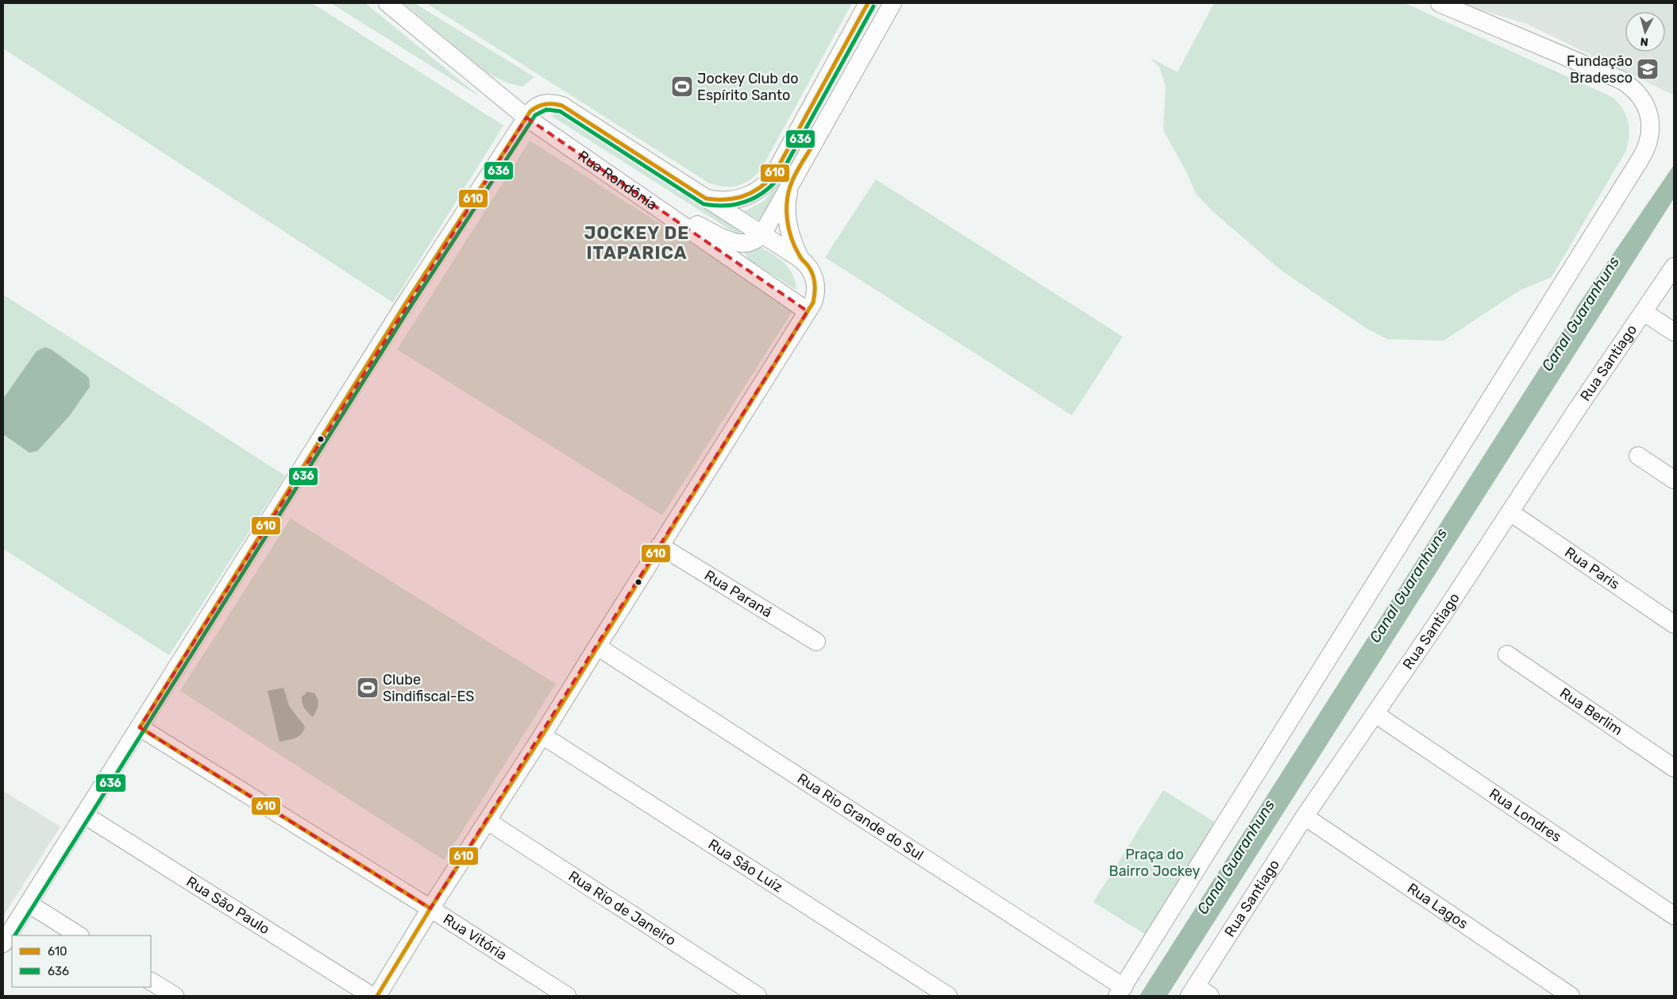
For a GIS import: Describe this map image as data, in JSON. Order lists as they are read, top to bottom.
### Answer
{
  "streets": {
    "street": [
      "Rua Rondônia",
      "Rua Santiago",
      "Rua Paris",
      "Rua Paraná",
      "Rua Berlim",
      "Rua Londres",
      "Rua Rio Grande do Sul",
      "Rua São Luiz",
      "Rua São Paulo",
      "Rua Lagos",
      "Rua Rio de Janeiro",
      "Rua Vitória"
    ]
  },
  "crossings": [
    ["Rua Santiago", "Rua Paris"],
    ["Rua Santiago", "Rua Londres"],
    ["Rua Santiago", "Rua Lagos"]
  ],
  "districts": ["JOCKEY DE ITAPARICA"],
  "water": ["Canal Guaranhuns"],
  "parks": ["Praça do Bairro Jockey"],
  "places": {
    "school or university": ["Fundação Bradesco"],
    "sports": ["Jockey Club do Espírito Santo", "Clube Sindifiscal-ES"]
  },
  "lines": ["transit line 610", "transit line 636"],
  "legend": ["610", "636"],
  "north": "bottom"
}
